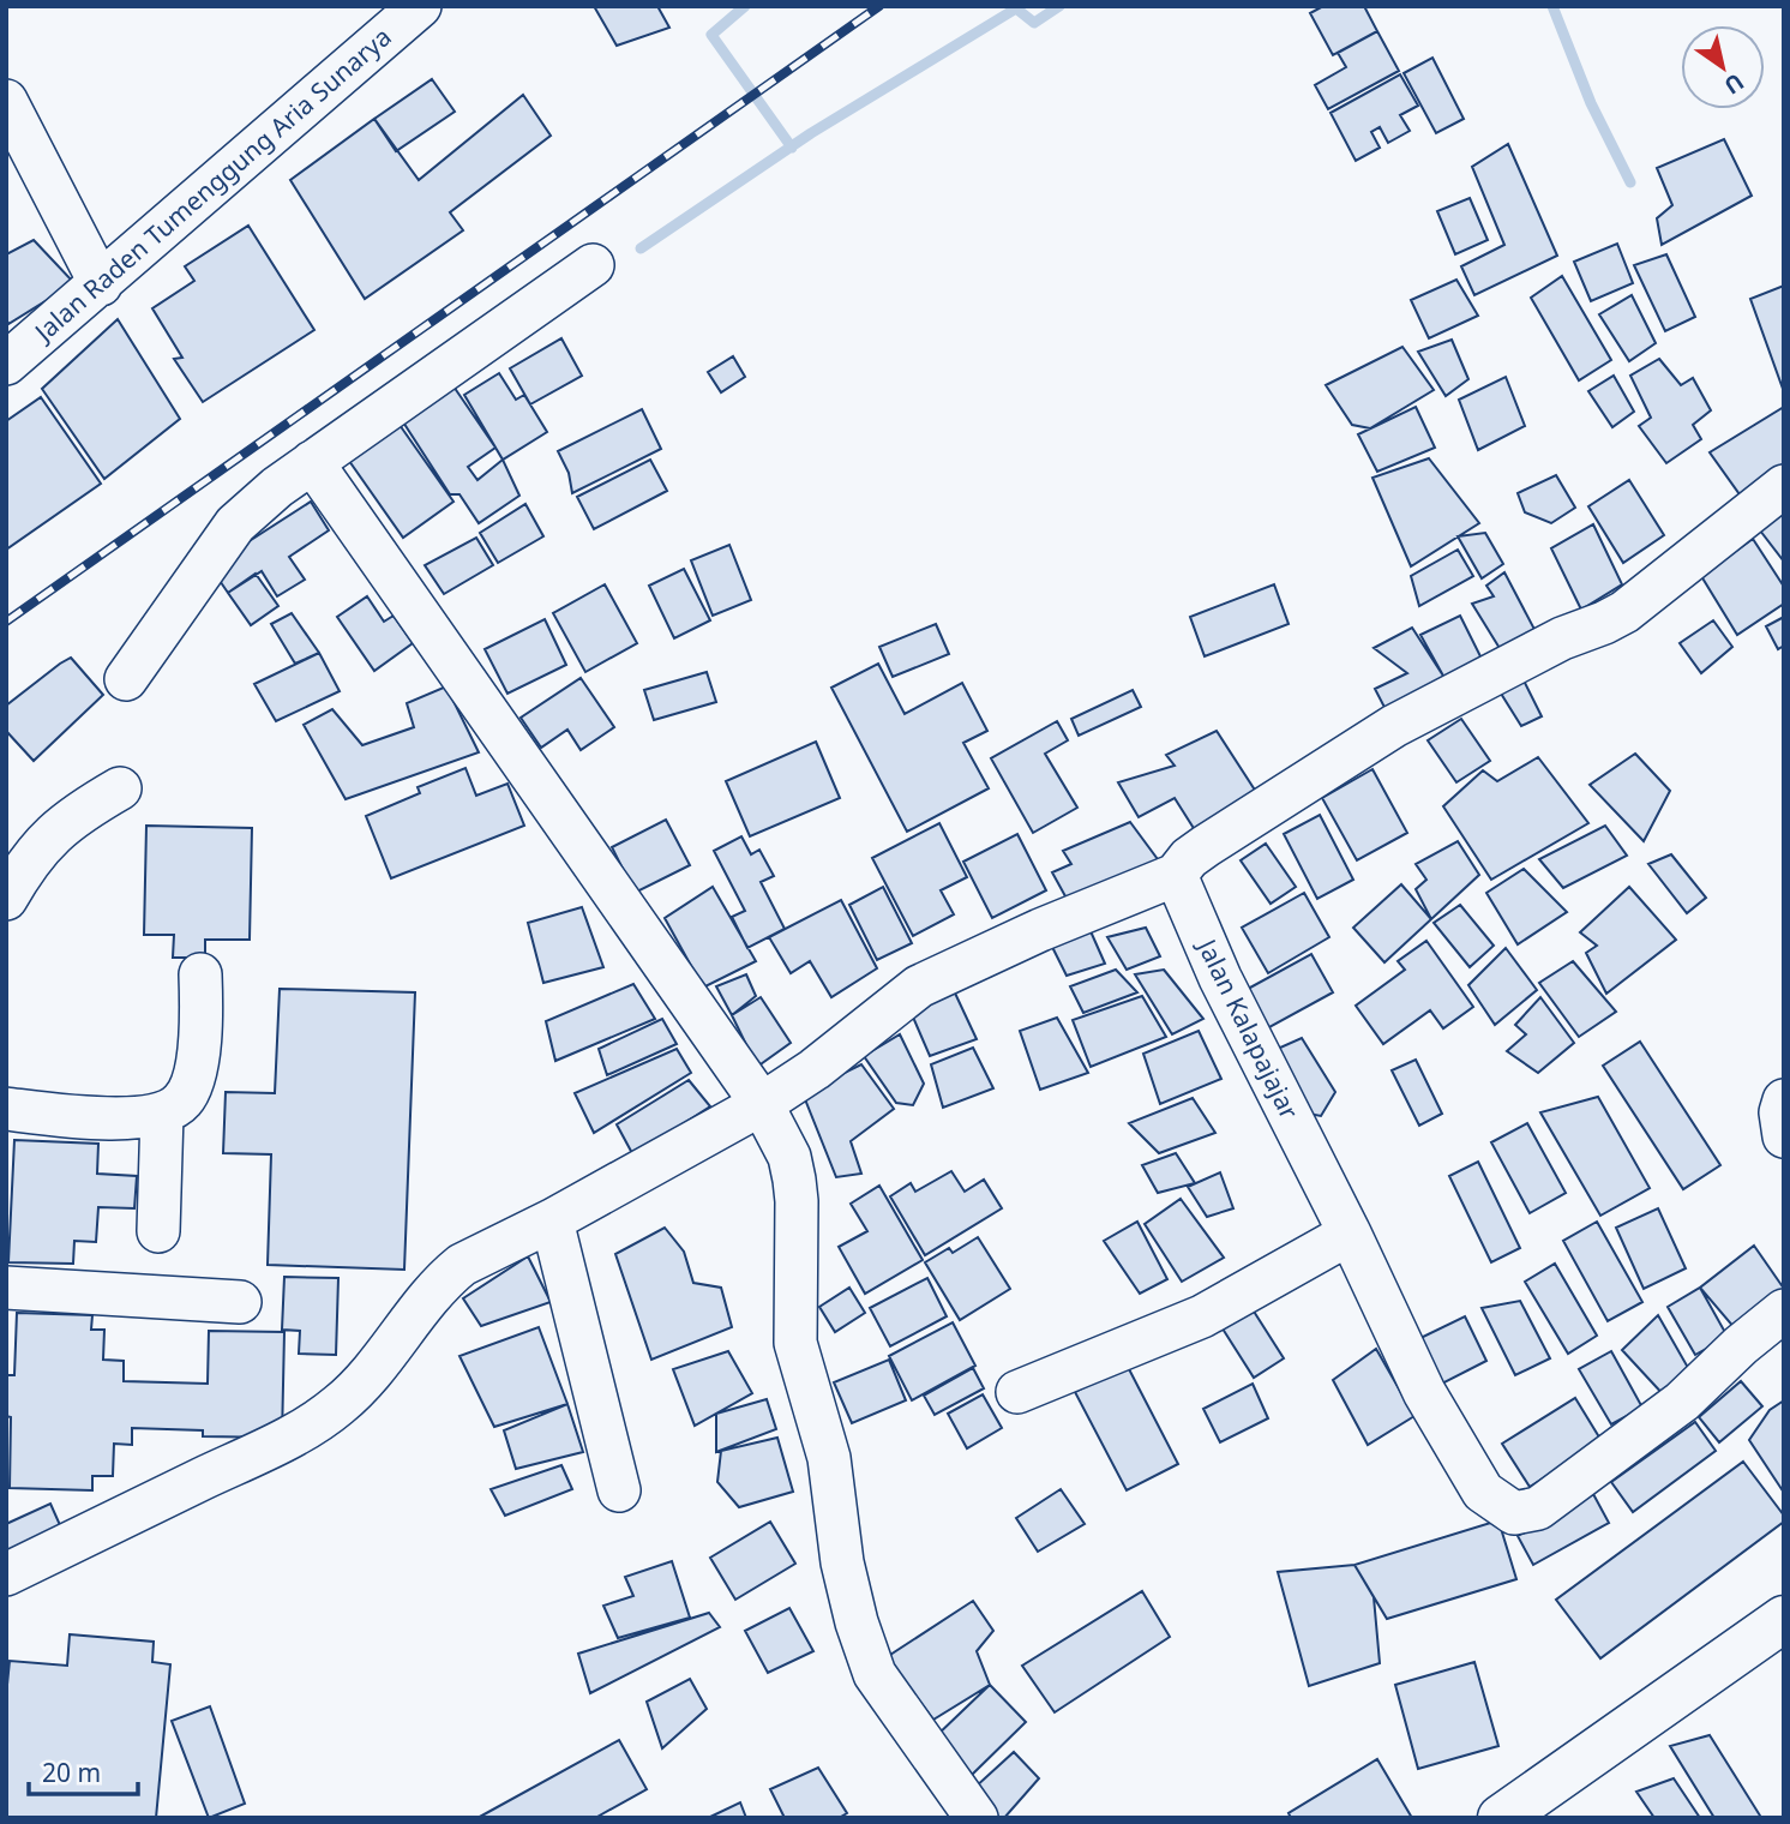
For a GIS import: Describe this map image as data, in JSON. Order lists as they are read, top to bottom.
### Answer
{
  "streets": {
    "street": ["Jalan Raden Tumenggung Aria Sunarya", "Jalan Kalapajajar"]
  },
  "scale_bar": "20 m",
  "north": "bottom right"
}
